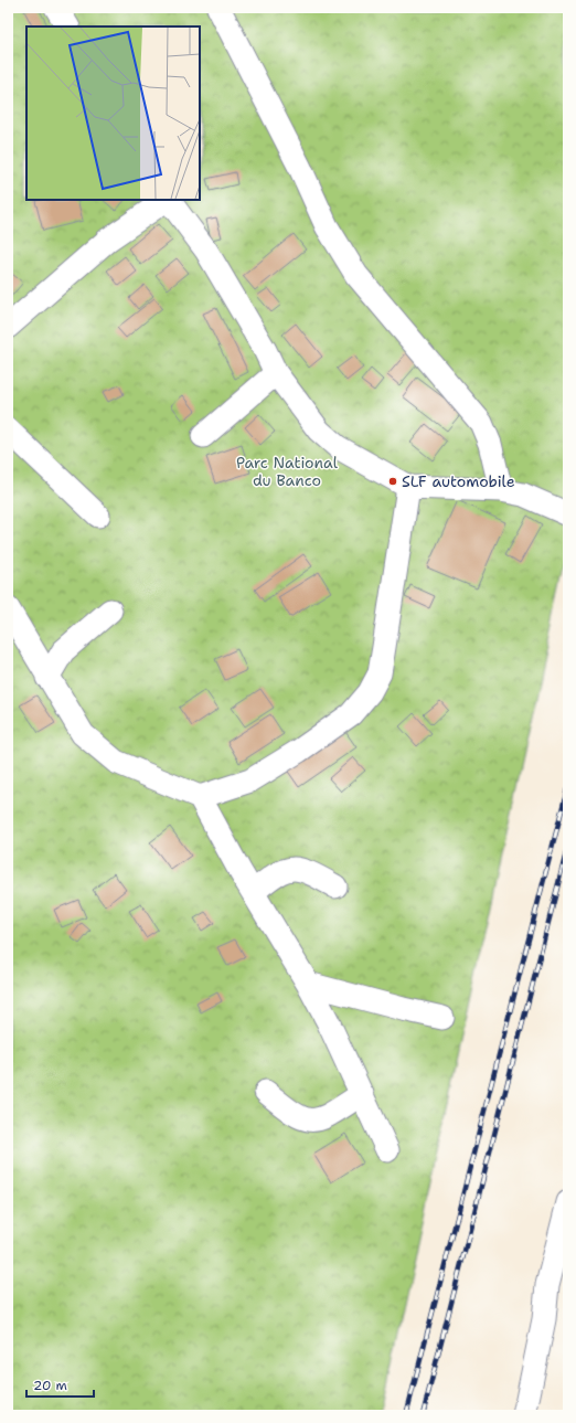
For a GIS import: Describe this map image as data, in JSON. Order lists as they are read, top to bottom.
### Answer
{
  "parks": ["Parc National du Banco"],
  "places": ["SLF automobile"],
  "scale_bar": "20 m"
}
